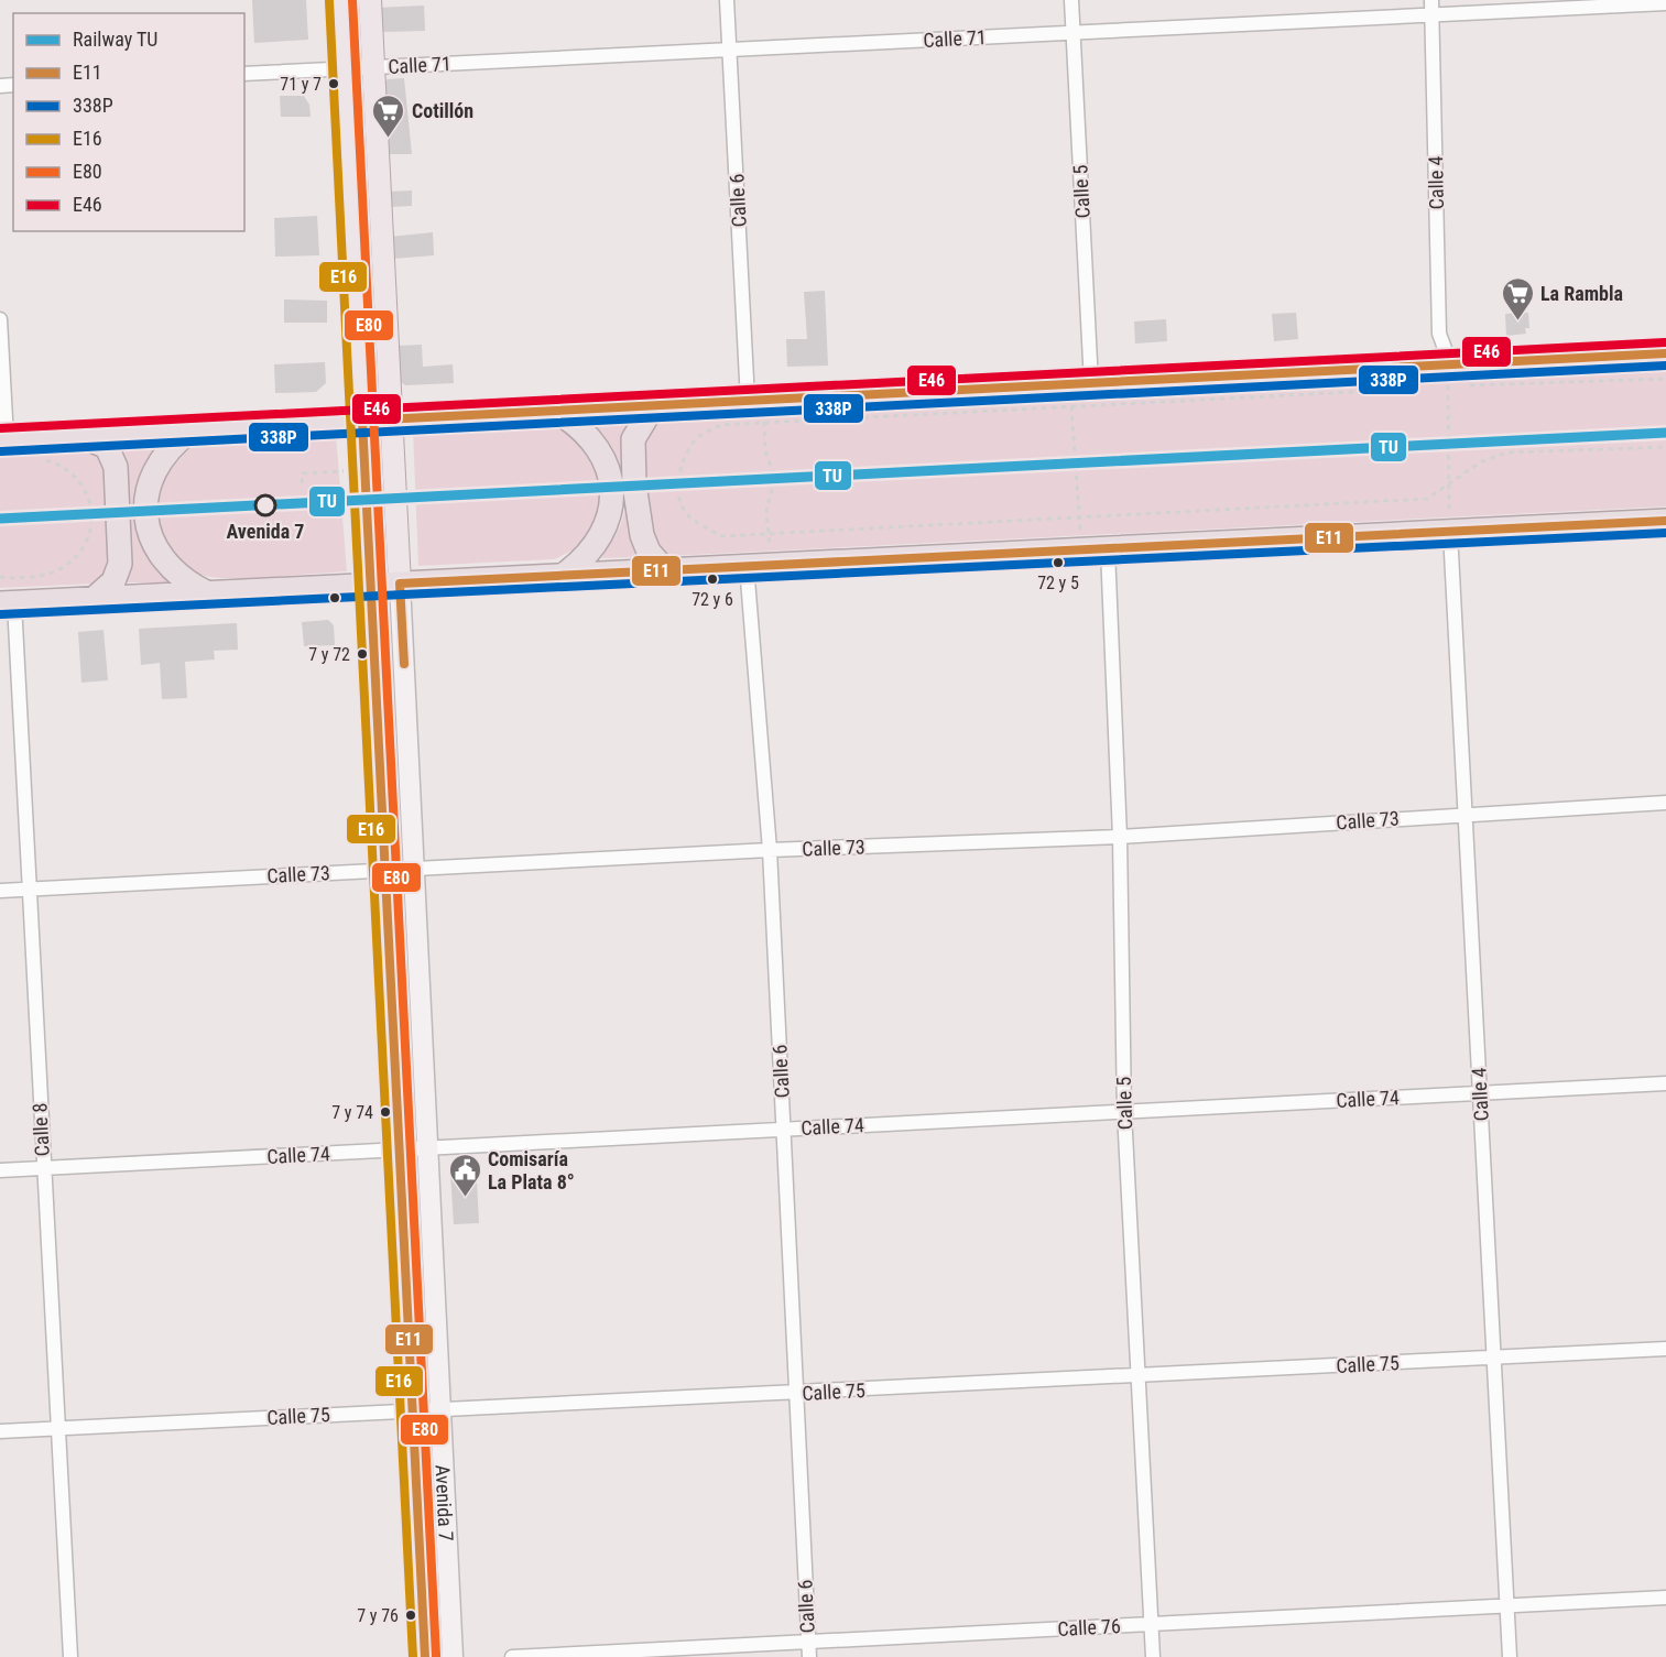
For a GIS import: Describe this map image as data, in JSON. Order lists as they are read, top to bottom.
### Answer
{
  "streets": {
    "main road": ["Avenida 7"],
    "street": [
      "Calle 71",
      "Calle 4",
      "Calle 5",
      "Calle 6",
      "Calle 73",
      "Calle 74",
      "Calle 8",
      "Calle 75",
      "Calle 76"
    ]
  },
  "crossings": [
    ["Calle 71", "Calle 4"],
    ["Calle 71", "Calle 5"],
    ["Calle 71", "Calle 6"],
    ["Calle 71", "Avenida 7"],
    ["Calle 4", "Calle 73"],
    ["Calle 4", "Calle 74"],
    ["Calle 4", "Calle 75"],
    ["Calle 4", "Calle 76"],
    ["Calle 5", "Calle 73"],
    ["Calle 5", "Calle 74"],
    ["Calle 5", "Calle 75"],
    ["Calle 5", "Calle 76"],
    ["Calle 6", "Calle 73"],
    ["Calle 6", "Calle 74"],
    ["Calle 6", "Calle 75"],
    ["Calle 6", "Calle 76"],
    ["Calle 73", "Calle 8"],
    ["Calle 73", "Avenida 7"],
    ["Calle 74", "Calle 8"],
    ["Calle 74", "Avenida 7"],
    ["Calle 8", "Calle 75"],
    ["Calle 75", "Avenida 7"]
  ],
  "places": {
    "other": [
      "71 y 7",
      "Avenida 7",
      "72 y 5",
      "72 y 6",
      "7 y 72",
      "7 y 74",
      "7 y 76"
    ],
    "supermarket": ["Cotillón", "La Rambla"],
    "public building": ["Comisaría La Plata 8°"]
  },
  "lines": [
    "transit line E80",
    "transit line E16",
    "transit line E46",
    "transit line E11",
    "transit line 338P",
    "rail line TU"
  ],
  "legend": [
    "Railway TU",
    "E11",
    "338P",
    "E16",
    "E80",
    "E46"
  ]
}
